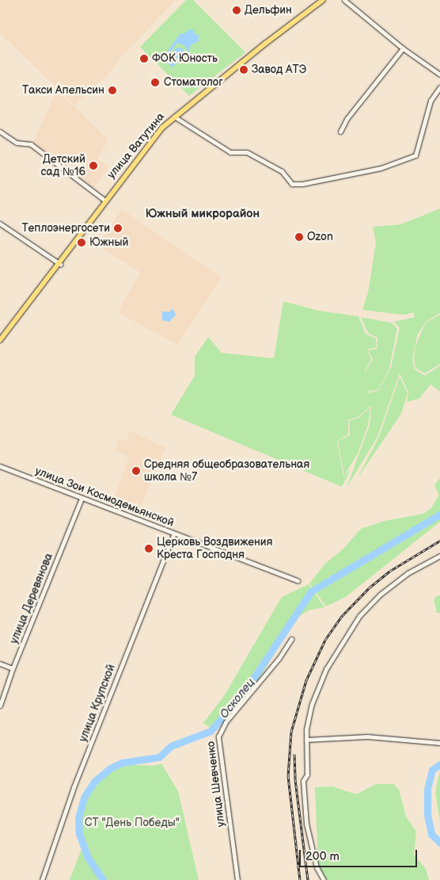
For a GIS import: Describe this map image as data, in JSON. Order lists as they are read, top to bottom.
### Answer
{
  "streets": {
    "main road": ["улица Ватутина"],
    "street": [
      "улица Зои Космодемьянской",
      "улица Деревянова",
      "улица Крупской",
      "улица Шевченко"
    ]
  },
  "crossings": [
    ["улица Зои Космодемьянской", "улица Деревянова"],
    ["улица Зои Космодемьянской", "улица Крупской"]
  ],
  "districts": ["Южный микрорайон"],
  "water": ["Осколец"],
  "parks": ["СТ \"День Победы\""],
  "places": [
    "Дельфин",
    "ФОК Юность",
    "Завод АТЭ",
    "Стоматолог",
    "Такси Апельсин",
    "Детский сад №16",
    "Теплоэнергосети",
    "Ozon",
    "Южный",
    "Средняя общеобразовательная школа №7",
    "Церковь Воздвижения Креста Господня"
  ],
  "scale_bar": "200 m"
}
